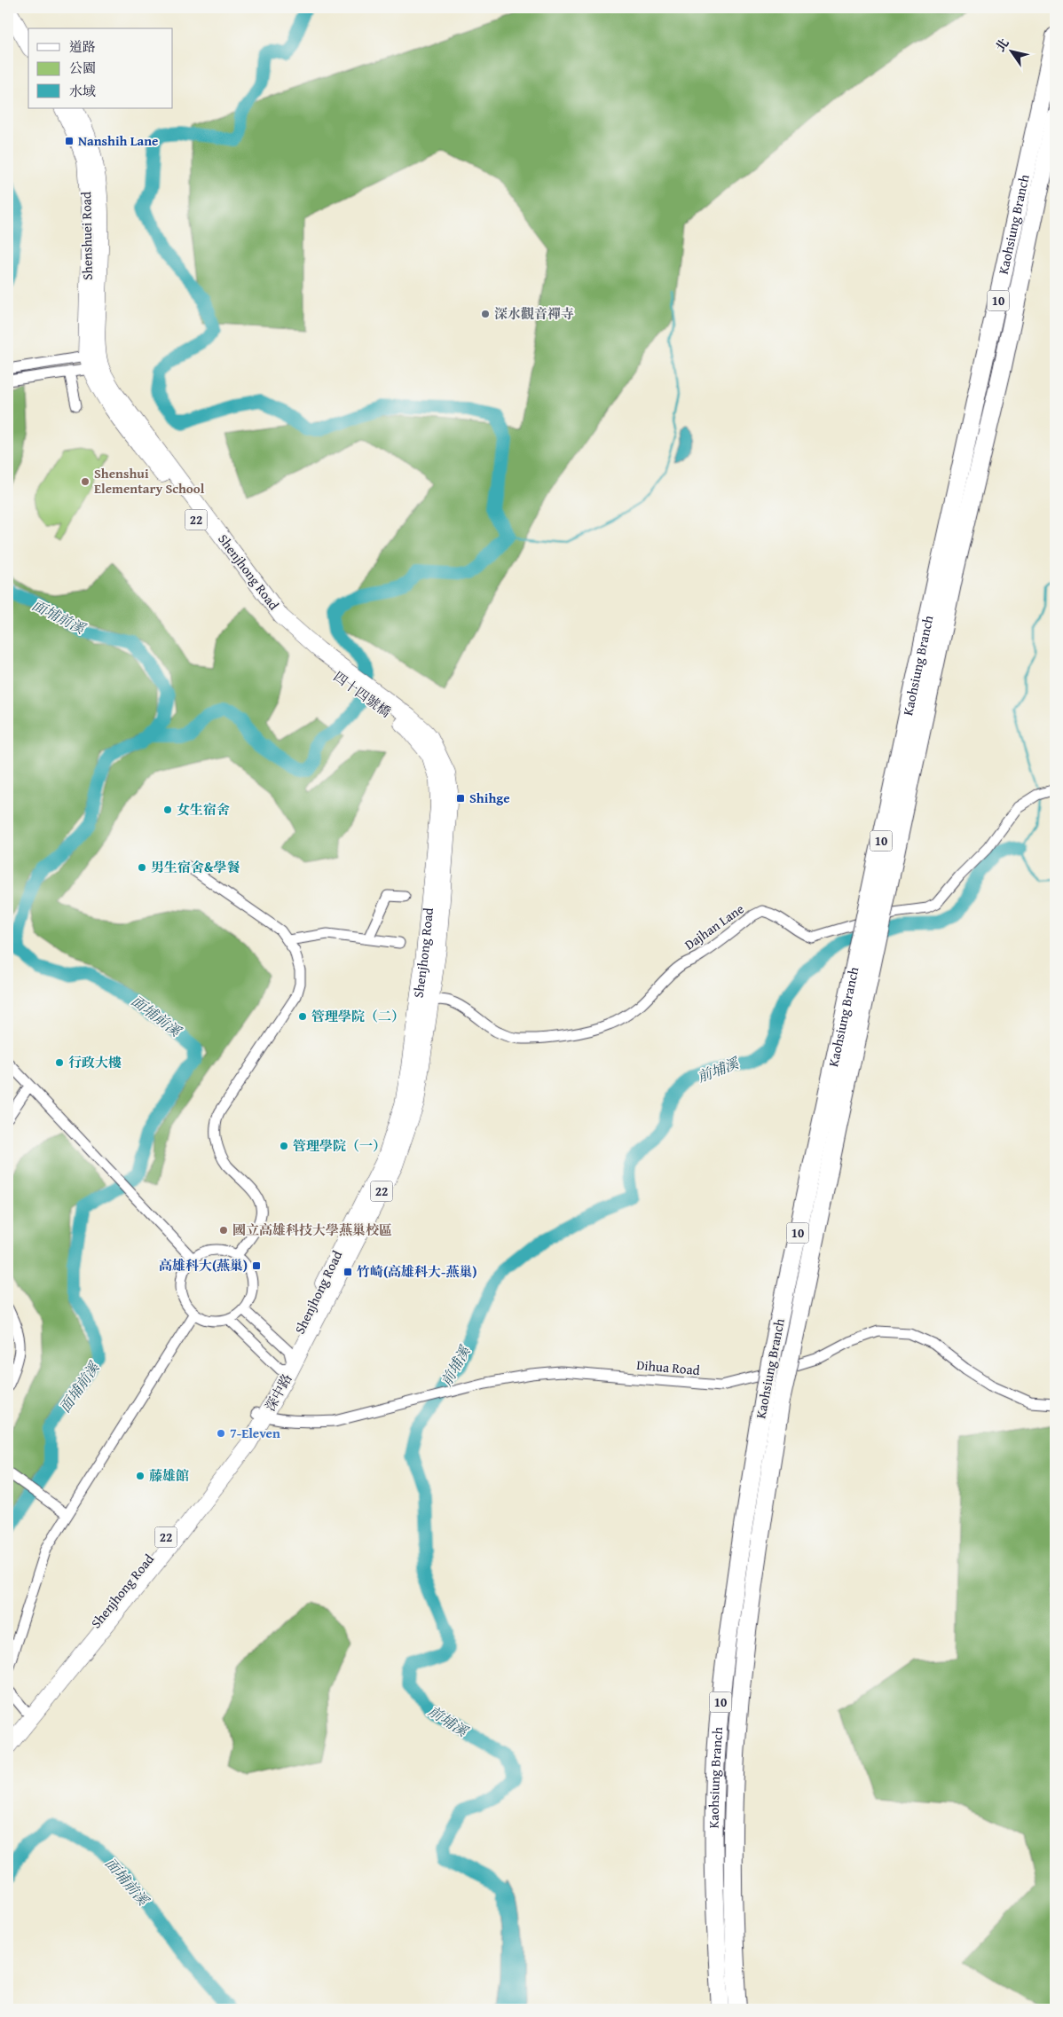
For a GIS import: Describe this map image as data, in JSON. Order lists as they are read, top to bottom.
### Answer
{
  "streets": {
    "highway": ["Kaohsiung Branch", "10"],
    "main road": [
      "Shenshuei Road",
      "22",
      "Shenjhong Road",
      "四十四號橋",
      "深中路"
    ],
    "street": ["Dajhan Lane", "Dihua Road"]
  },
  "crossings": [
    ["Shenshuei Road", "Shenjhong Road"],
    ["22", "Shenjhong Road"],
    ["Shenjhong Road", "四十四號橋"],
    ["Shenjhong Road", "Dajhan Lane"],
    ["Shenjhong Road", "Dihua Road"],
    ["Shenjhong Road", "深中路"],
    ["Dihua Road", "深中路"]
  ],
  "water": ["面埔前溪", "前埔溪"],
  "places": {
    "transit": [
      "Nanshih Lane",
      "Shihge",
      "高雄科大(燕巢)",
      "竹崎(高雄科大-燕巢)"
    ],
    "other": [
      "深水觀音禪寺",
      "Shenshui Elementary School",
      "女生宿舍",
      "男生宿舍&學餐",
      "管理學院（二）",
      "行政大樓",
      "管理學院（一）",
      "國立高雄科技大學燕巢校區",
      "7-Eleven",
      "藤雄館"
    ]
  },
  "legend": ["道路", "公園", "水域"],
  "north": "top left"
}
